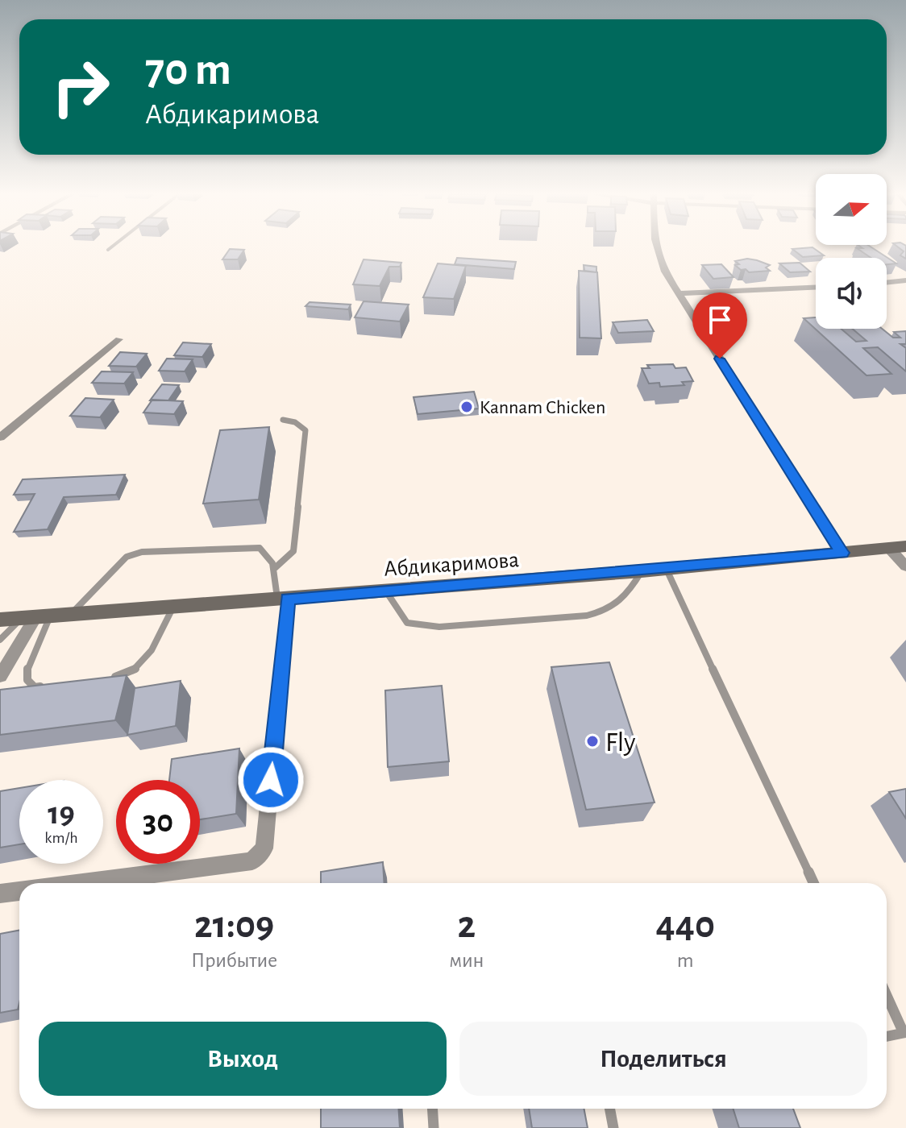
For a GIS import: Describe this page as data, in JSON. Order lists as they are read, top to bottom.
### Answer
{
  "streets": {
    "main road": ["Абдикаримова"]
  },
  "places": ["Kannam Chicken", "Fly"],
  "north": "right",
  "page": {
    "turn": ["70 m", "Абдикаримова"],
    "speed": "19 km/h",
    "limit": "30",
    "eta": [
      "21:09",
      "Прибытие",
      "2",
      "мин",
      "440",
      "m"
    ],
    "buttons": ["Выход", "Поделиться"]
  }
}
